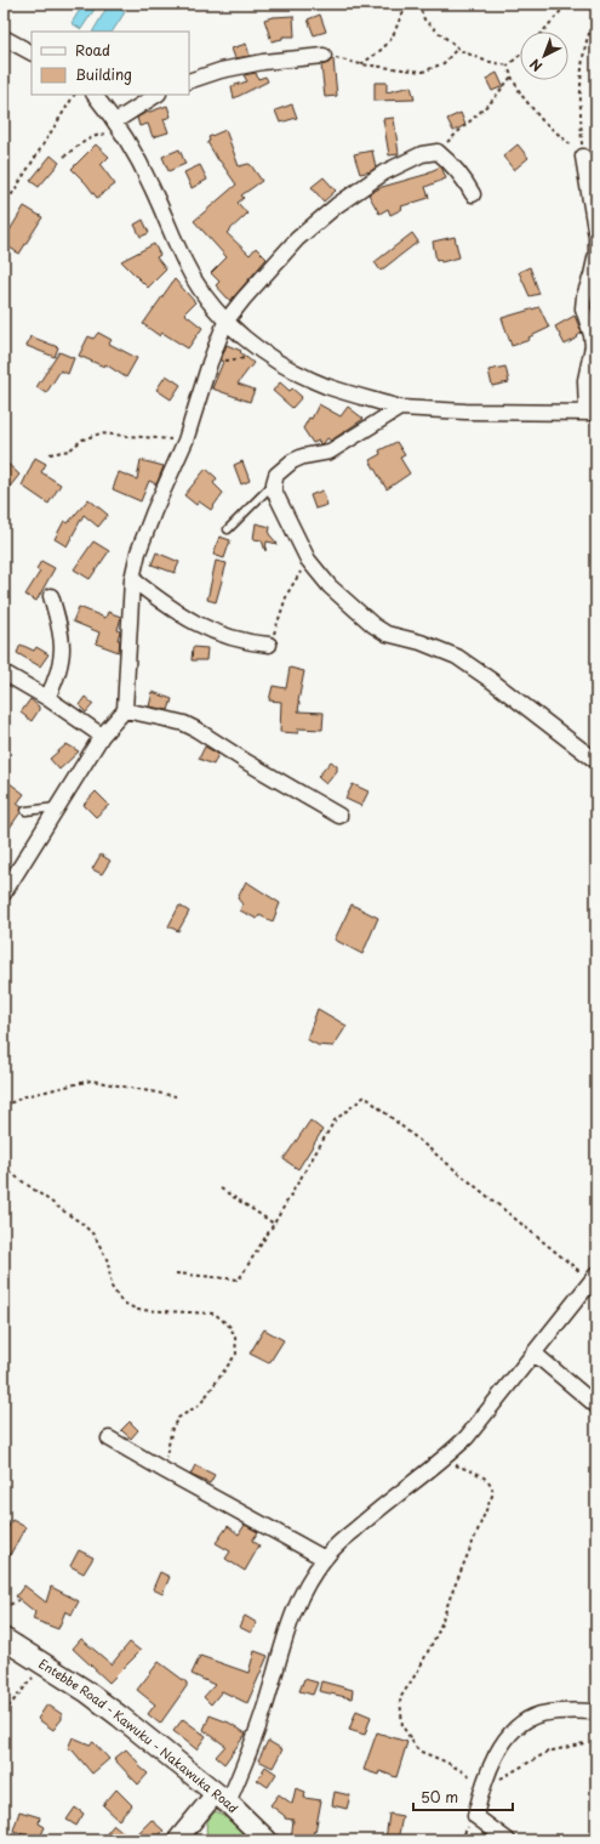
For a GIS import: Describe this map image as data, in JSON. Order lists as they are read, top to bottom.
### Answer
{
  "streets": {
    "main road": ["Entebbe Road - Kawuku - Nakawuka Road"]
  },
  "legend": ["Road", "Building"],
  "scale_bar": "50 m",
  "north": "bottom left"
}
